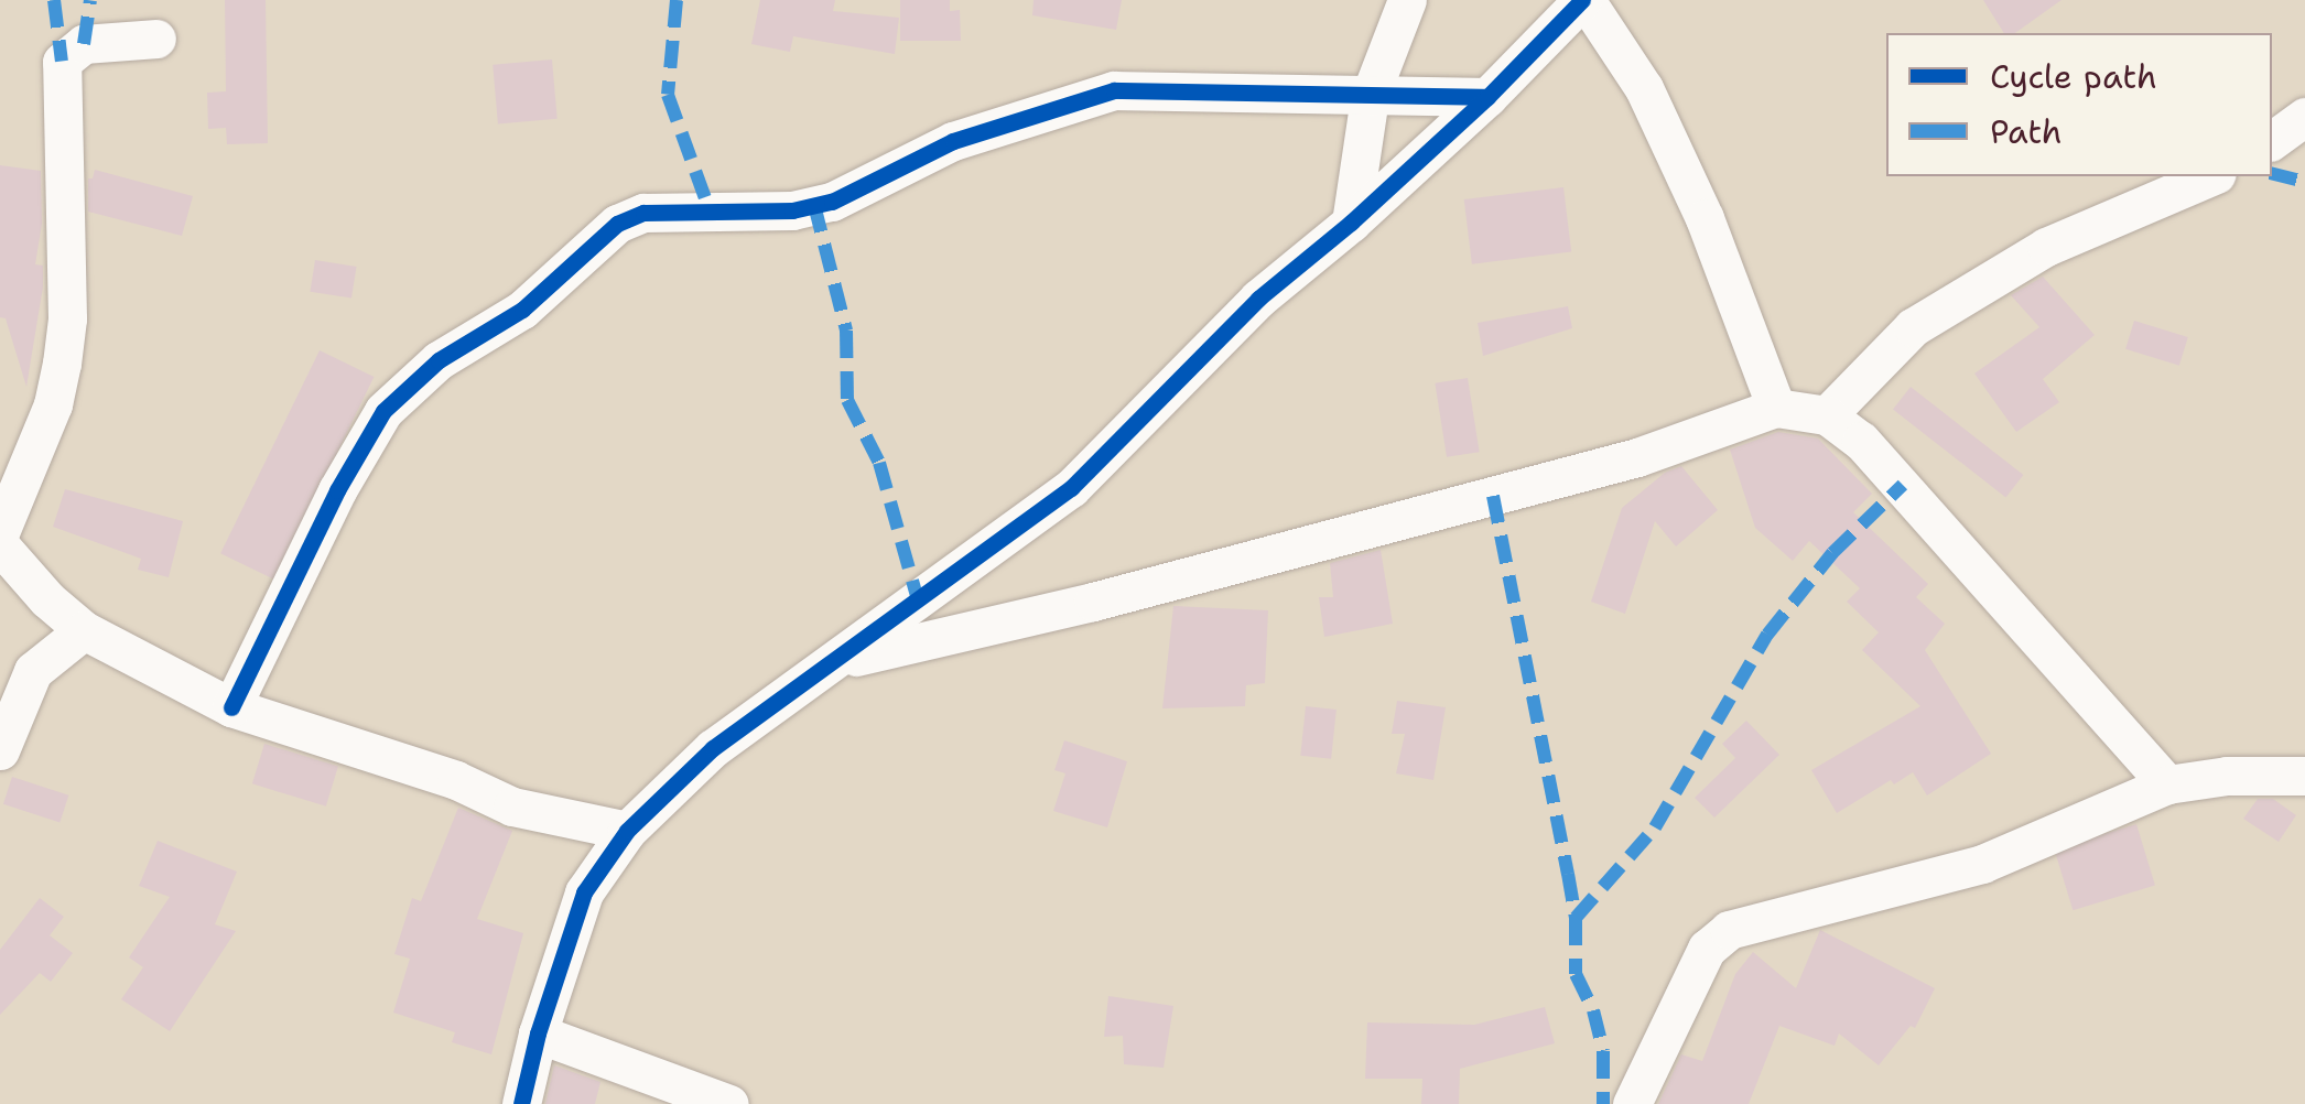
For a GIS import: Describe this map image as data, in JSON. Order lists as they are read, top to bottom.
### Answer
{
  "legend": ["Cycle path", "Path"]
}
